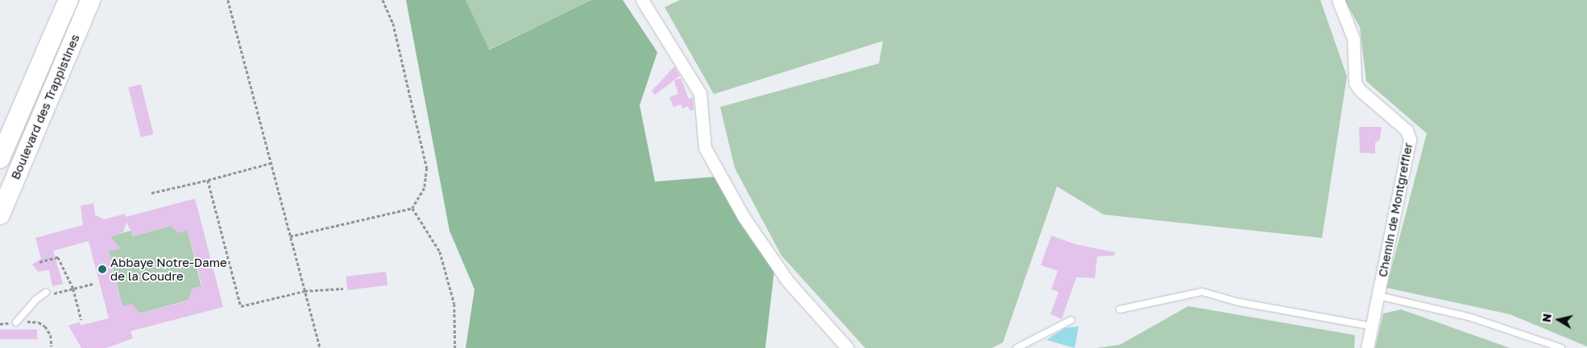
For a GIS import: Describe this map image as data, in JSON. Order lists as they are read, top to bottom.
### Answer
{
  "streets": {
    "main road": ["Boulevard des Trappistines"],
    "street": ["Chemin de Montgreffier"]
  },
  "places": ["Abbaye Notre-Dame de la Coudre"],
  "north": "left"
}
